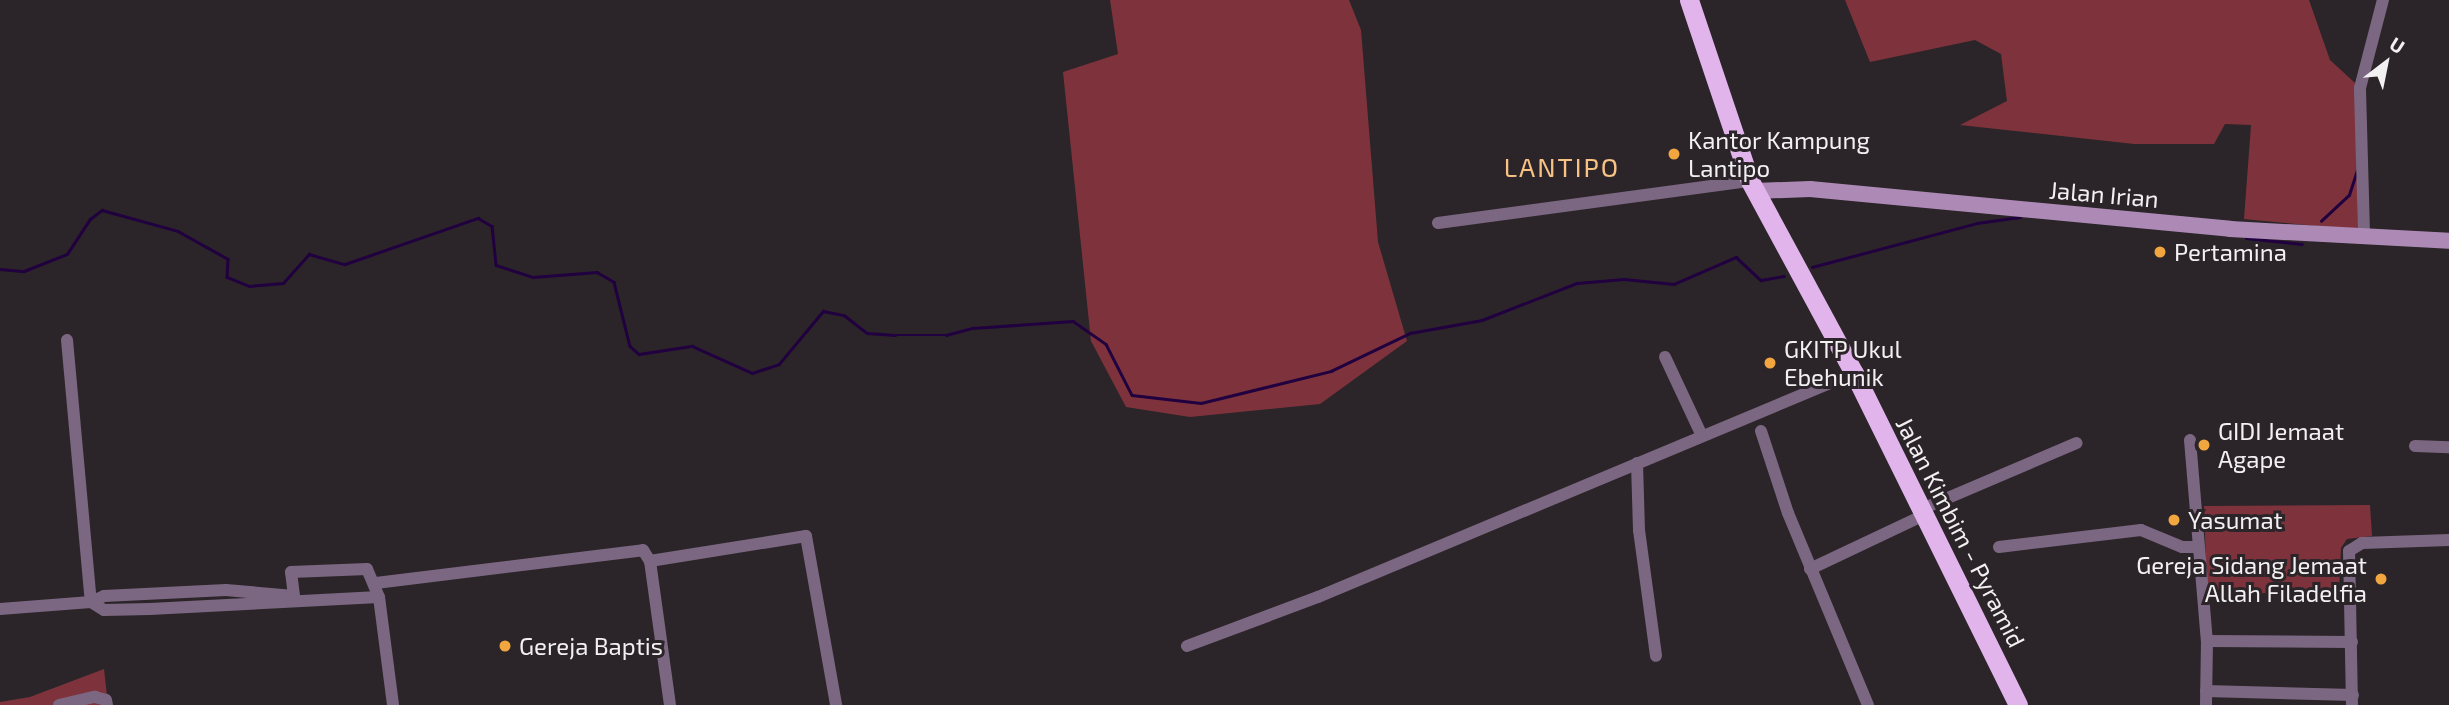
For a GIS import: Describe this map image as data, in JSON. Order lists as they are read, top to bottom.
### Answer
{
  "streets": {
    "highway": ["Jalan Kimbim - Pyramid"],
    "main road": ["Jalan Irian"]
  },
  "crossings": [
    ["Jalan Irian", "Jalan Kimbim - Pyramid"]
  ],
  "districts": ["LANTIPO"],
  "places": [
    "Kantor Kampung Lantipo",
    "Pertamina",
    "GKITP Ukul Ebehunik",
    "GIDI Jemaat Agape",
    "Yasumat",
    "Gereja Sidang Jemaat Allah Filadelfia",
    "Gereja Baptis"
  ],
  "north": "top right"
}
